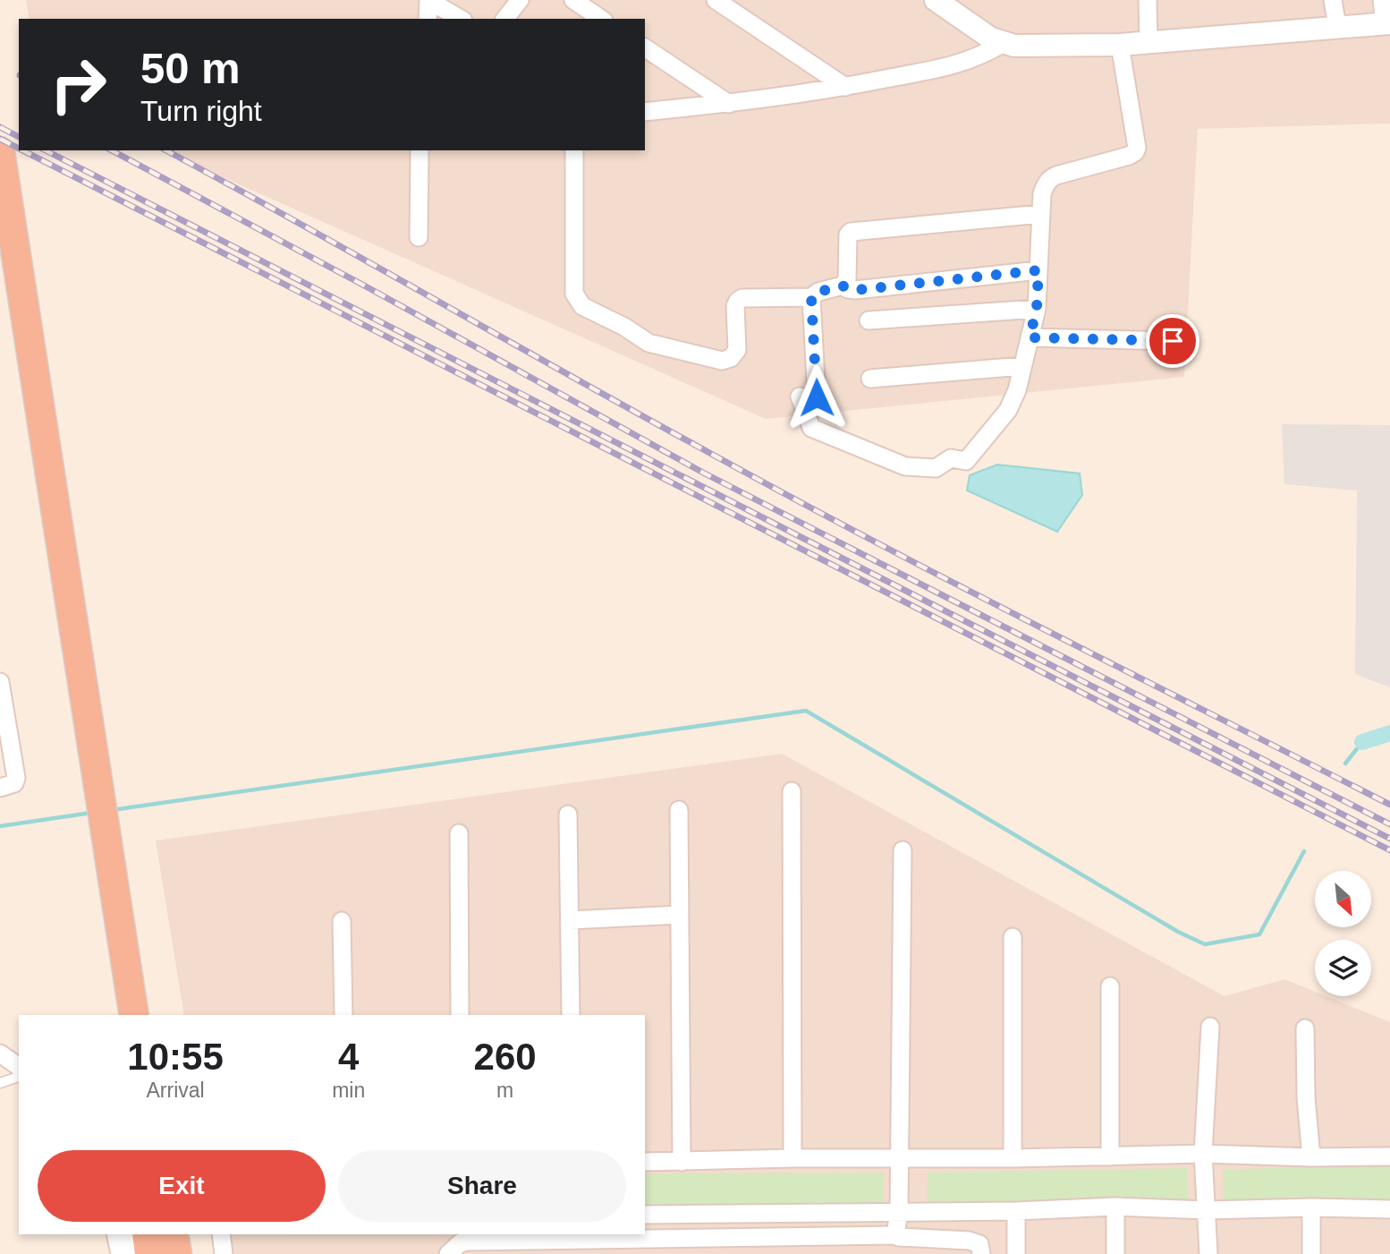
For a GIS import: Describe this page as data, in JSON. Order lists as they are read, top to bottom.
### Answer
{
  "north": "bottom right",
  "page": {
    "turn": ["50 m", "Turn right"],
    "eta": [
      "10:55",
      "Arrival",
      "4",
      "min",
      "260",
      "m"
    ],
    "buttons": ["Exit", "Share"]
  }
}
